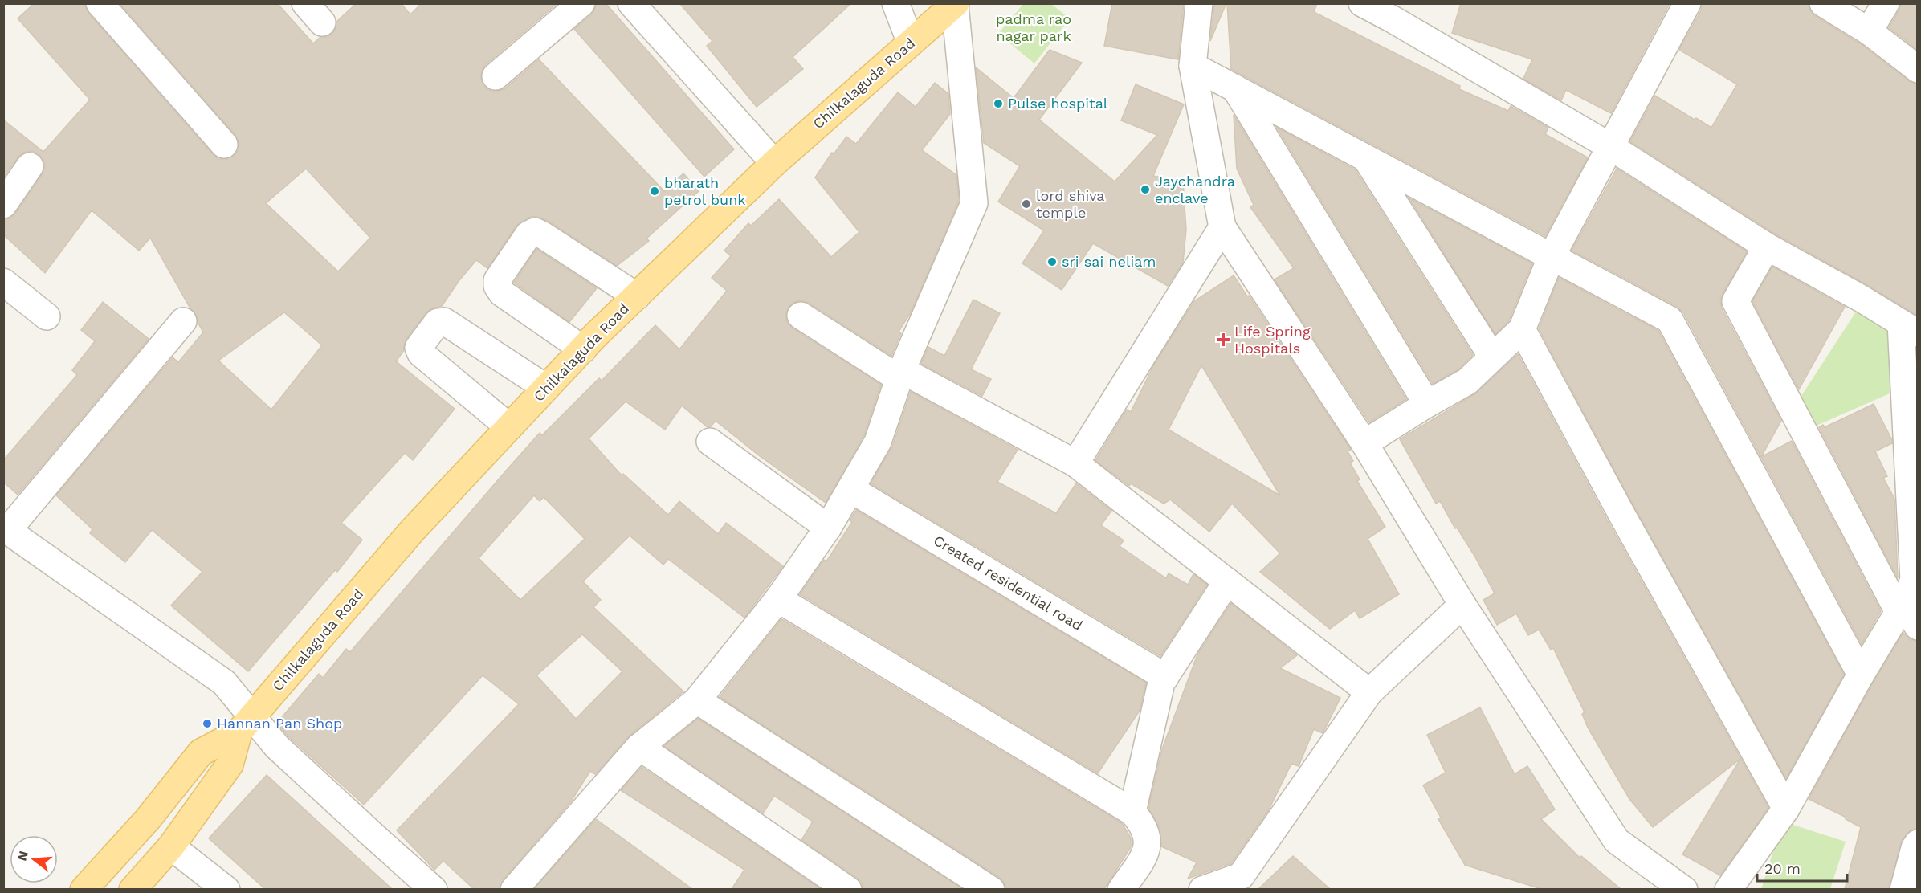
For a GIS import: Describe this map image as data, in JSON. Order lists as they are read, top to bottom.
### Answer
{
  "streets": {
    "main road": ["Chilkalaguda Road"],
    "street": ["Created residential road"]
  },
  "parks": ["padma rao nagar park"],
  "places": {
    "other": [
      "Pulse hospital",
      "Jaychandra enclave",
      "bharath petrol bunk",
      "lord shiva temple",
      "sri sai neliam",
      "Hannan Pan Shop"
    ],
    "health": ["Life Spring Hospitals"]
  },
  "scale_bar": "20 m",
  "north": "left"
}
